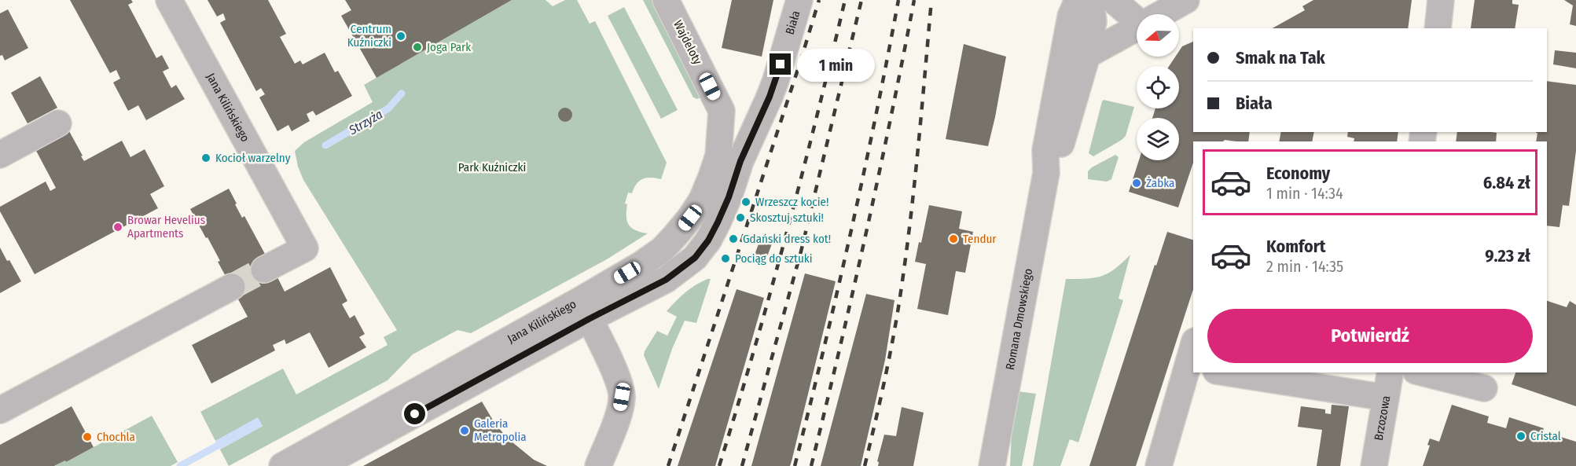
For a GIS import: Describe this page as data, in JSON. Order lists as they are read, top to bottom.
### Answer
{
  "streets": {
    "street": [
      "Biała",
      "Wajdeloty",
      "Jana Kilińskiego",
      "Romana Dmowskiego",
      "Brzozowa"
    ]
  },
  "crossings": [
    ["Biała", "Jana Kilińskiego"],
    ["Wajdeloty", "Jana Kilińskiego"]
  ],
  "water": ["Strzyża"],
  "parks": ["Park Kuźniczki"],
  "places": [
    "Centrum Kuźniczki",
    "Joga Park",
    "Kocioł warzelny",
    "Żabka",
    "Wrzeszcz kocie!",
    "Skosztuj sztuki!",
    "Browar Hevelius Apartments",
    "Gdański dress kot!",
    "Tendur",
    "Pociąg do sztuki",
    "Galeria Metropolia",
    "Cristal",
    "Chochla"
  ],
  "north": "left",
  "page": {
    "banner": ["Smak na Tak", "Biała"],
    "bubble": "1 min",
    "list": [
      {
        "name": "Economy",
        "note": "1 min · 14:34",
        "value": "6.84 zł"
      },
      {
        "name": "Komfort",
        "note": "2 min · 14:35",
        "value": "9.23 zł"
      }
    ],
    "buttons": "Potwierdź"
  }
}
